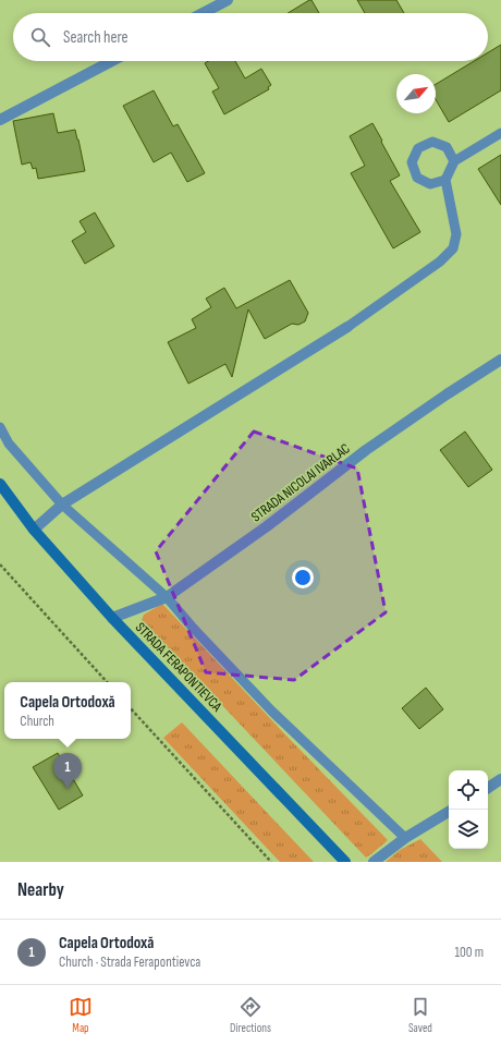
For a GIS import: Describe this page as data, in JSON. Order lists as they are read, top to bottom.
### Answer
{
  "streets": {
    "main road": ["STRADA FERAPONTIEVCA"],
    "street": ["STRADA NICOLAI IVARLAC"]
  },
  "crossings": [
    ["STRADA NICOLAI IVARLAC", "STRADA FERAPONTIEVCA"]
  ],
  "north": "top right",
  "page": {
    "search": "Search here",
    "popup": ["Capela Ortodoxă", "Church"],
    "pins": "1",
    "heading": "Nearby",
    "list": [
      {
        "mark": "1",
        "name": "Capela Ortodoxă",
        "note": "Church · Strada Ferapontievca",
        "value": "100 m"
      }
    ],
    "nav": ["Map", "Directions", "Saved"]
  }
}
